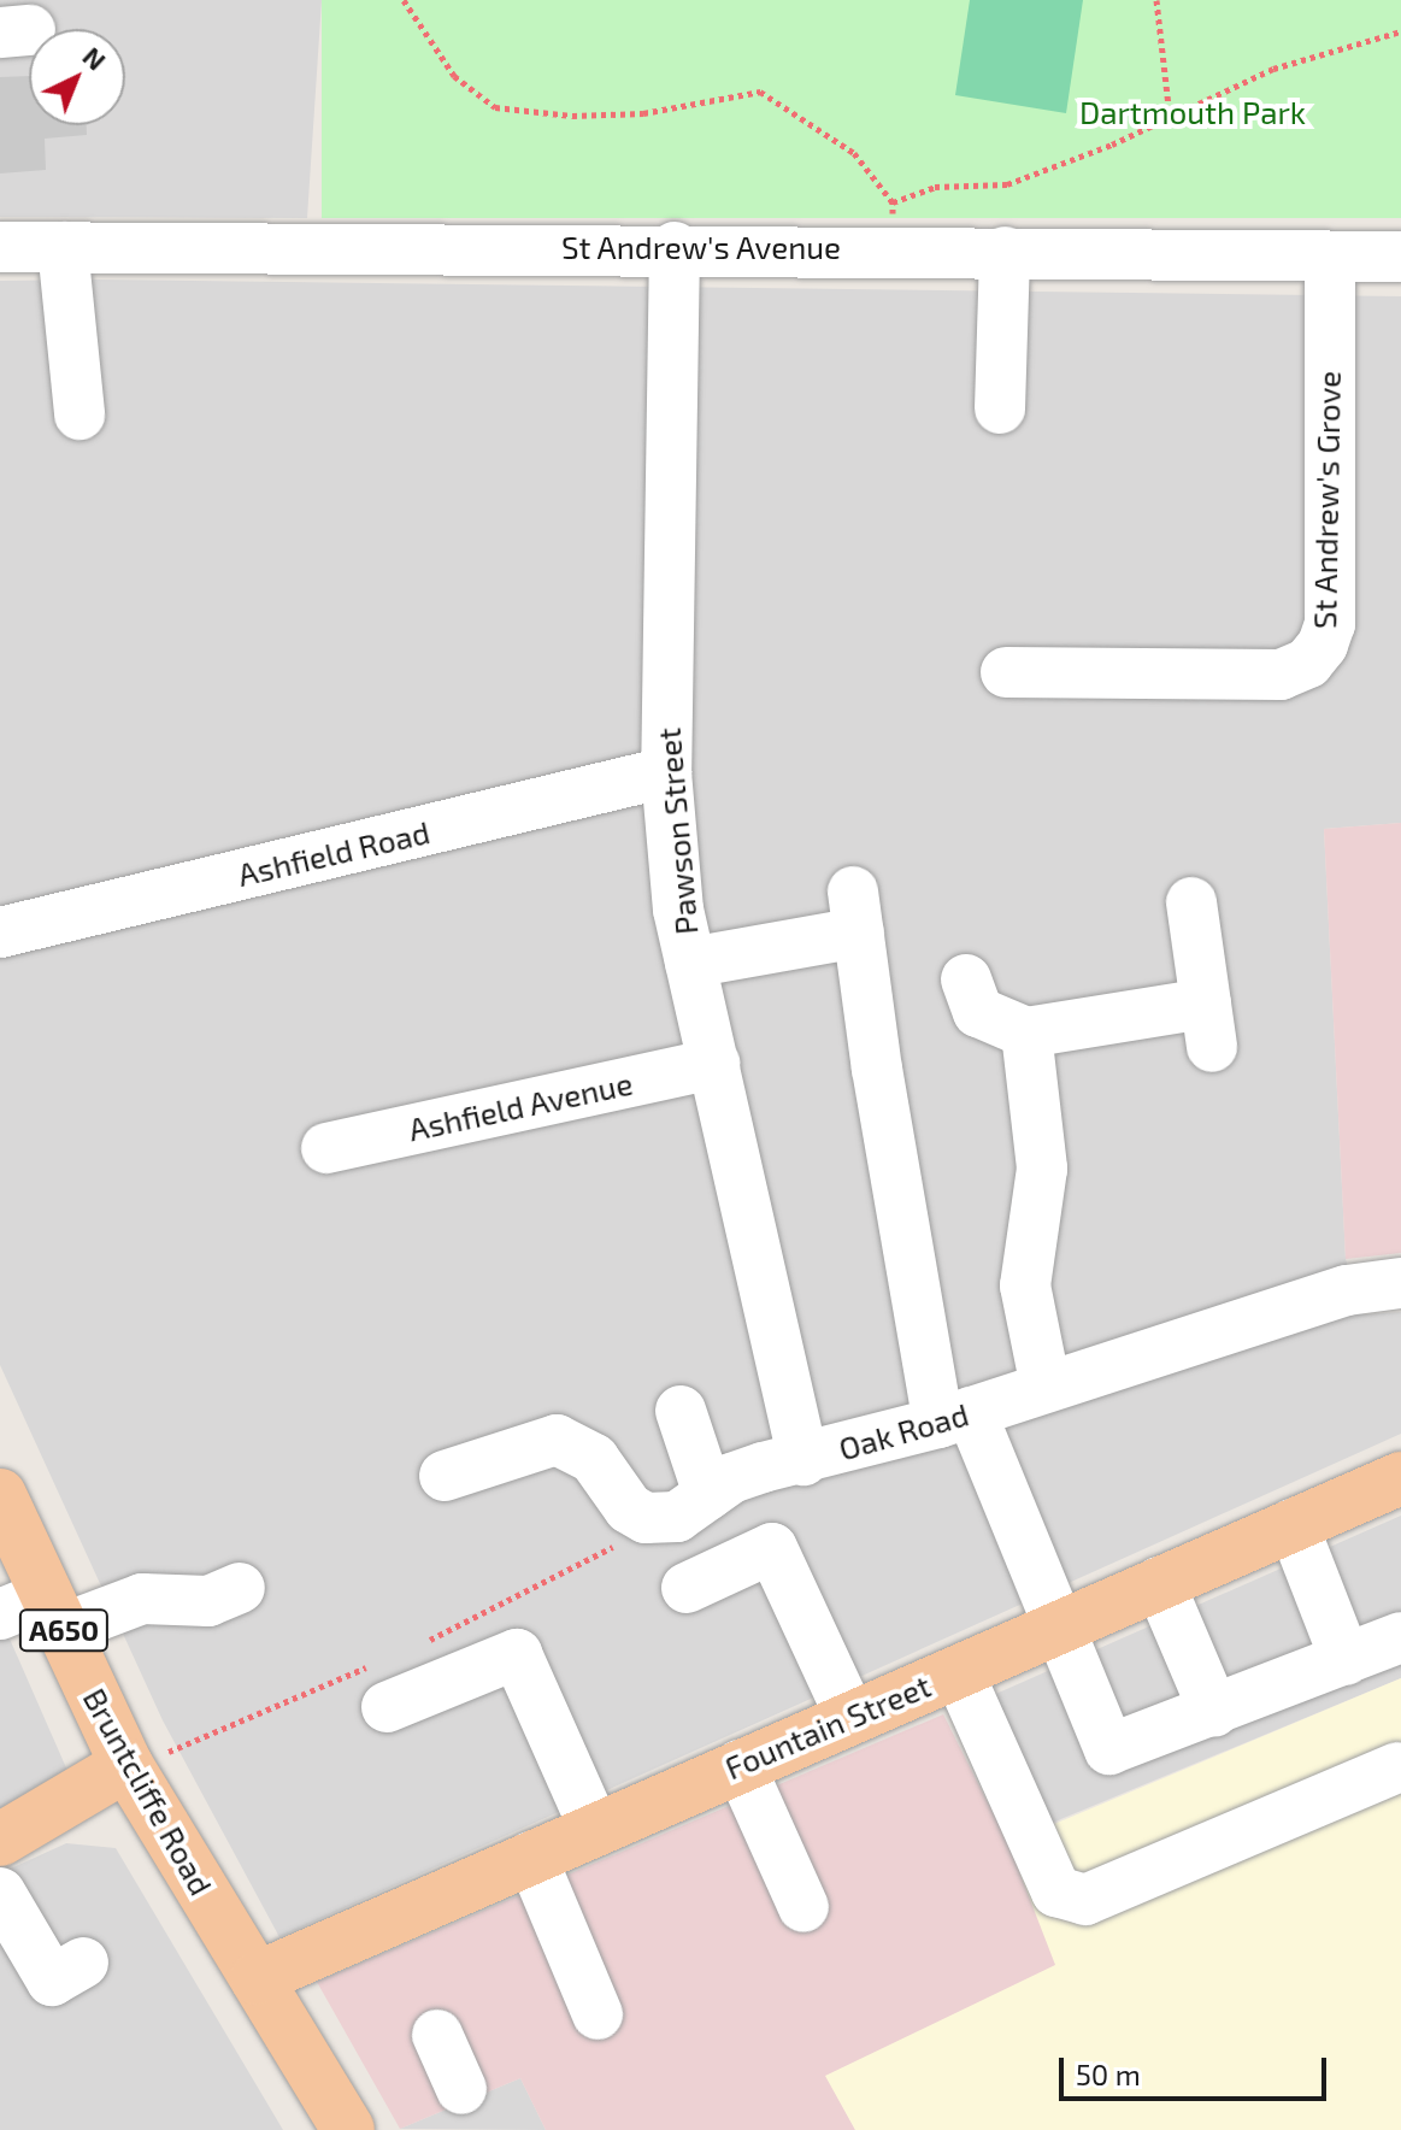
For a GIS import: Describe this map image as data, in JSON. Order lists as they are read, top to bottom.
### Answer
{
  "streets": {
    "main road": ["A650", "Fountain Street", "Bruntcliffe Road"],
    "street": [
      "St Andrew's Avenue",
      "St Andrew's Grove",
      "Pawson Street",
      "Ashfield Road",
      "Ashfield Avenue",
      "Oak Road"
    ]
  },
  "crossings": [
    ["St Andrew's Avenue", "St Andrew's Grove"],
    ["St Andrew's Avenue", "Pawson Street"],
    ["Pawson Street", "Ashfield Road"],
    ["Pawson Street", "Ashfield Avenue"],
    ["Pawson Street", "Oak Road"],
    ["A650", "Fountain Street"],
    ["A650", "Bruntcliffe Road"],
    ["Fountain Street", "Bruntcliffe Road"]
  ],
  "parks": ["Dartmouth Park"],
  "scale_bar": "50 m",
  "north": "top right"
}
